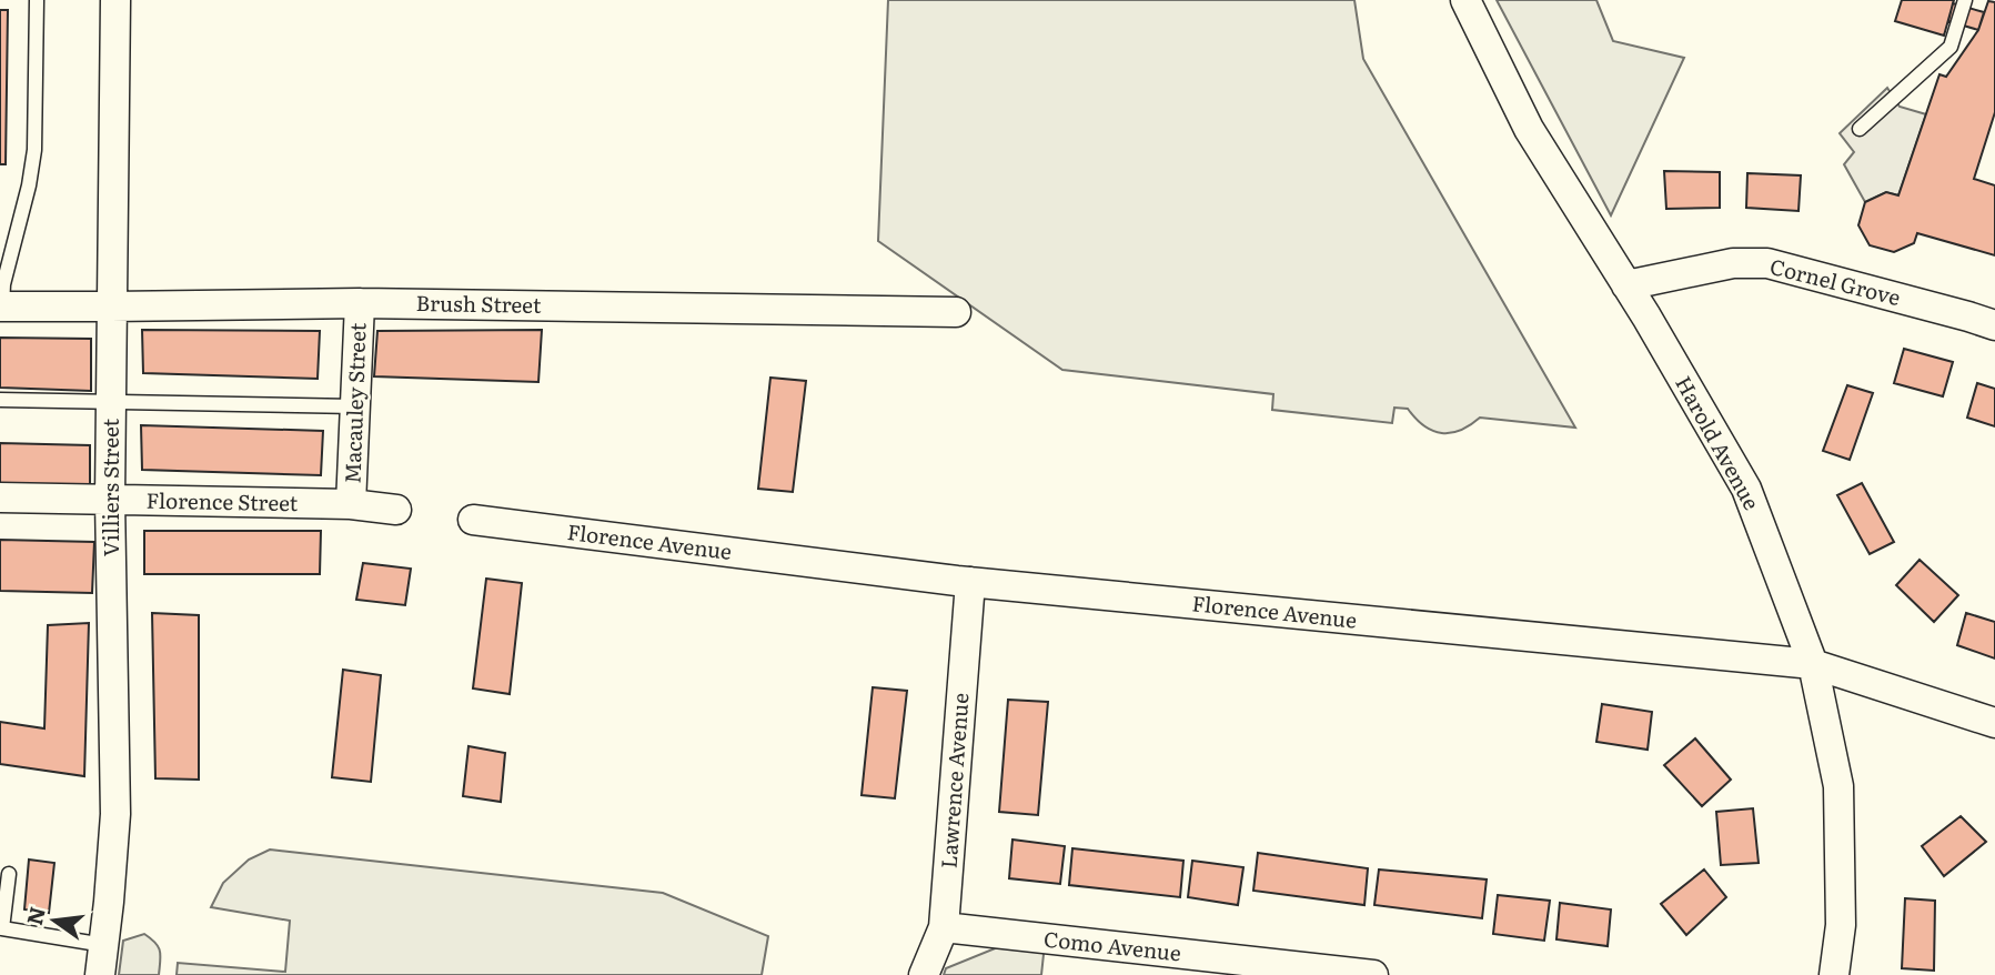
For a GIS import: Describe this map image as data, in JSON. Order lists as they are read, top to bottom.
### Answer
{
  "streets": {
    "street": [
      "Cornel Grove",
      "Brush Street",
      "Macauley Street",
      "Harold Avenue",
      "Villiers Street",
      "Florence Street",
      "Florence Avenue",
      "Lawrence Avenue",
      "Como Avenue"
    ]
  },
  "crossings": [
    ["Cornel Grove", "Harold Avenue"],
    ["Brush Street", "Macauley Street"],
    ["Brush Street", "Villiers Street"],
    ["Macauley Street", "Florence Street"],
    ["Harold Avenue", "Florence Avenue"],
    ["Villiers Street", "Florence Street"],
    ["Florence Avenue", "Lawrence Avenue"],
    ["Lawrence Avenue", "Como Avenue"]
  ],
  "north": "left"
}
